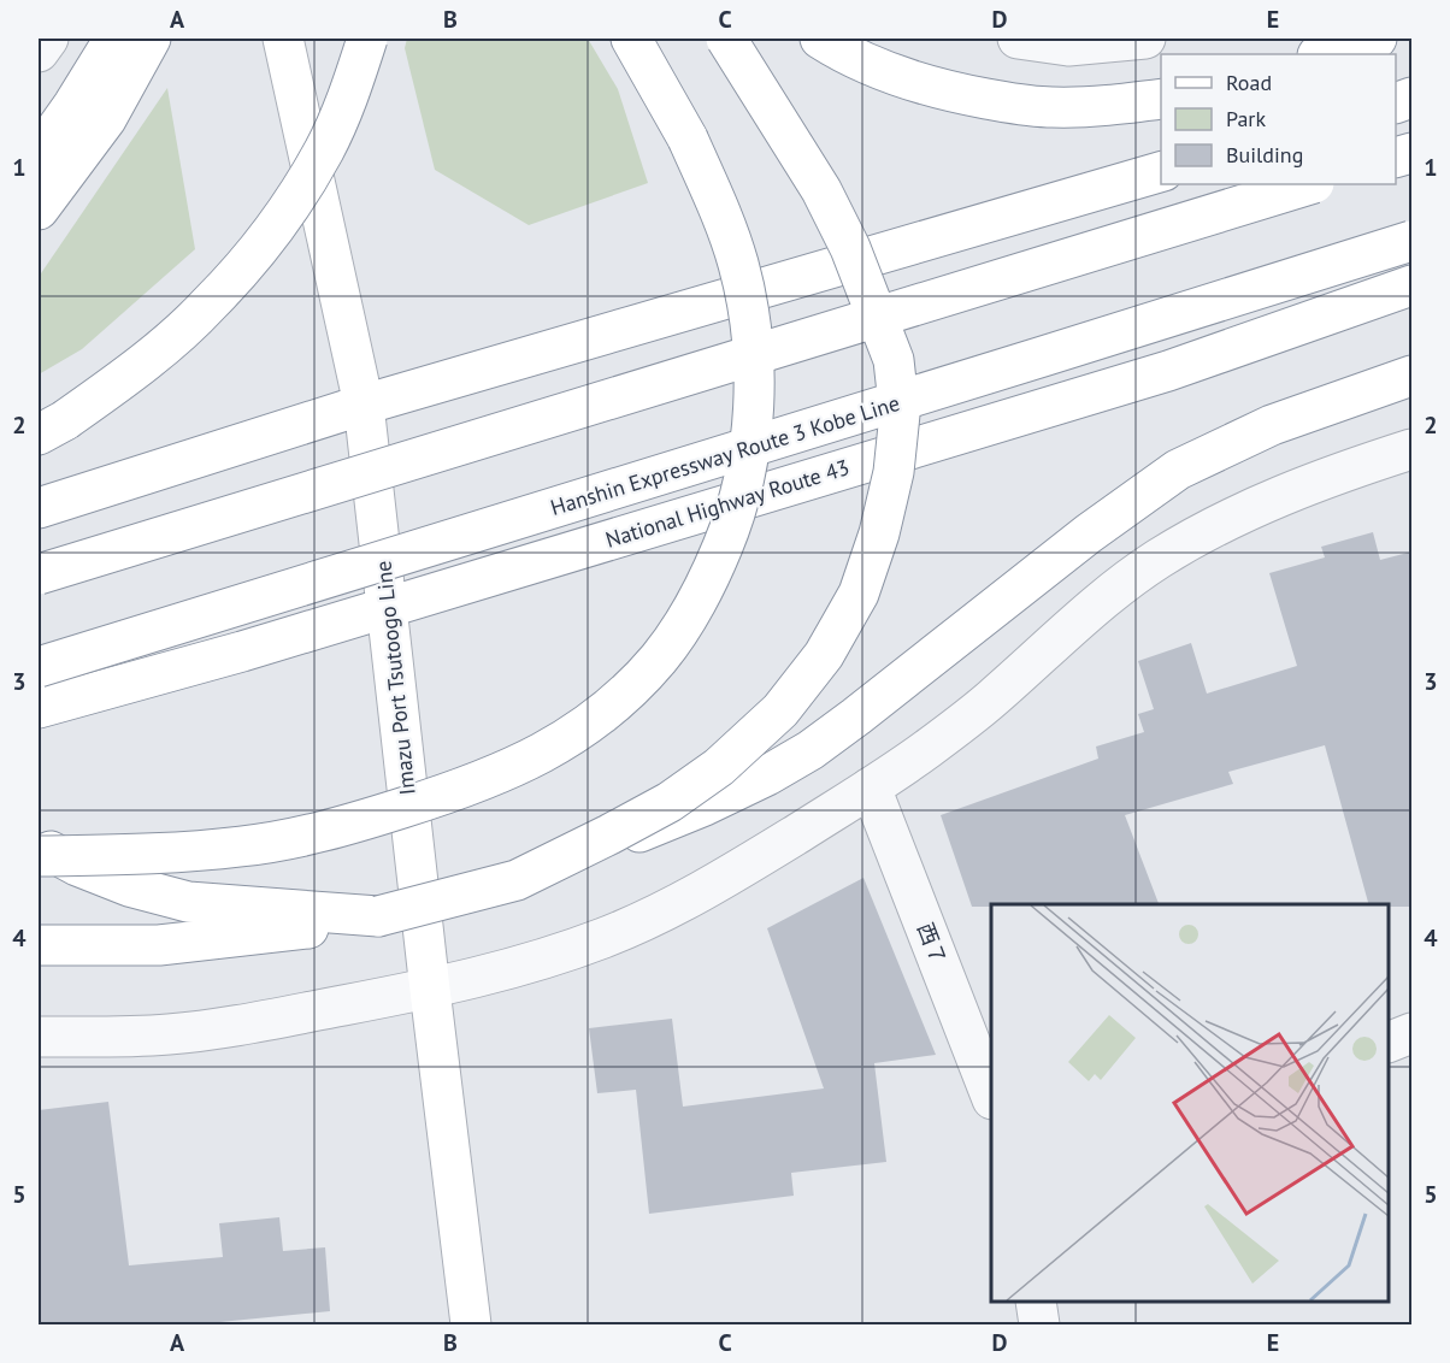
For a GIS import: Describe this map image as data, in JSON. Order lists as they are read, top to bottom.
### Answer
{
  "streets": {
    "main road": ["Hanshin Expressway Route 3 Kobe Line", "National Highway Route 43", "Imazu Port Tsutoogo Line"],
    "street": ["西７"]
  },
  "crossings": [
    ["National Highway Route 43", "Imazu Port Tsutoogo Line"]
  ],
  "legend": ["Road", "Park", "Building"],
  "grid": {
    "columns": [
      "A",
      "B",
      "C",
      "D",
      "E"
    ],
    "rows": [
      "1",
      "2",
      "3",
      "4",
      "5"
    ]
  }
}
